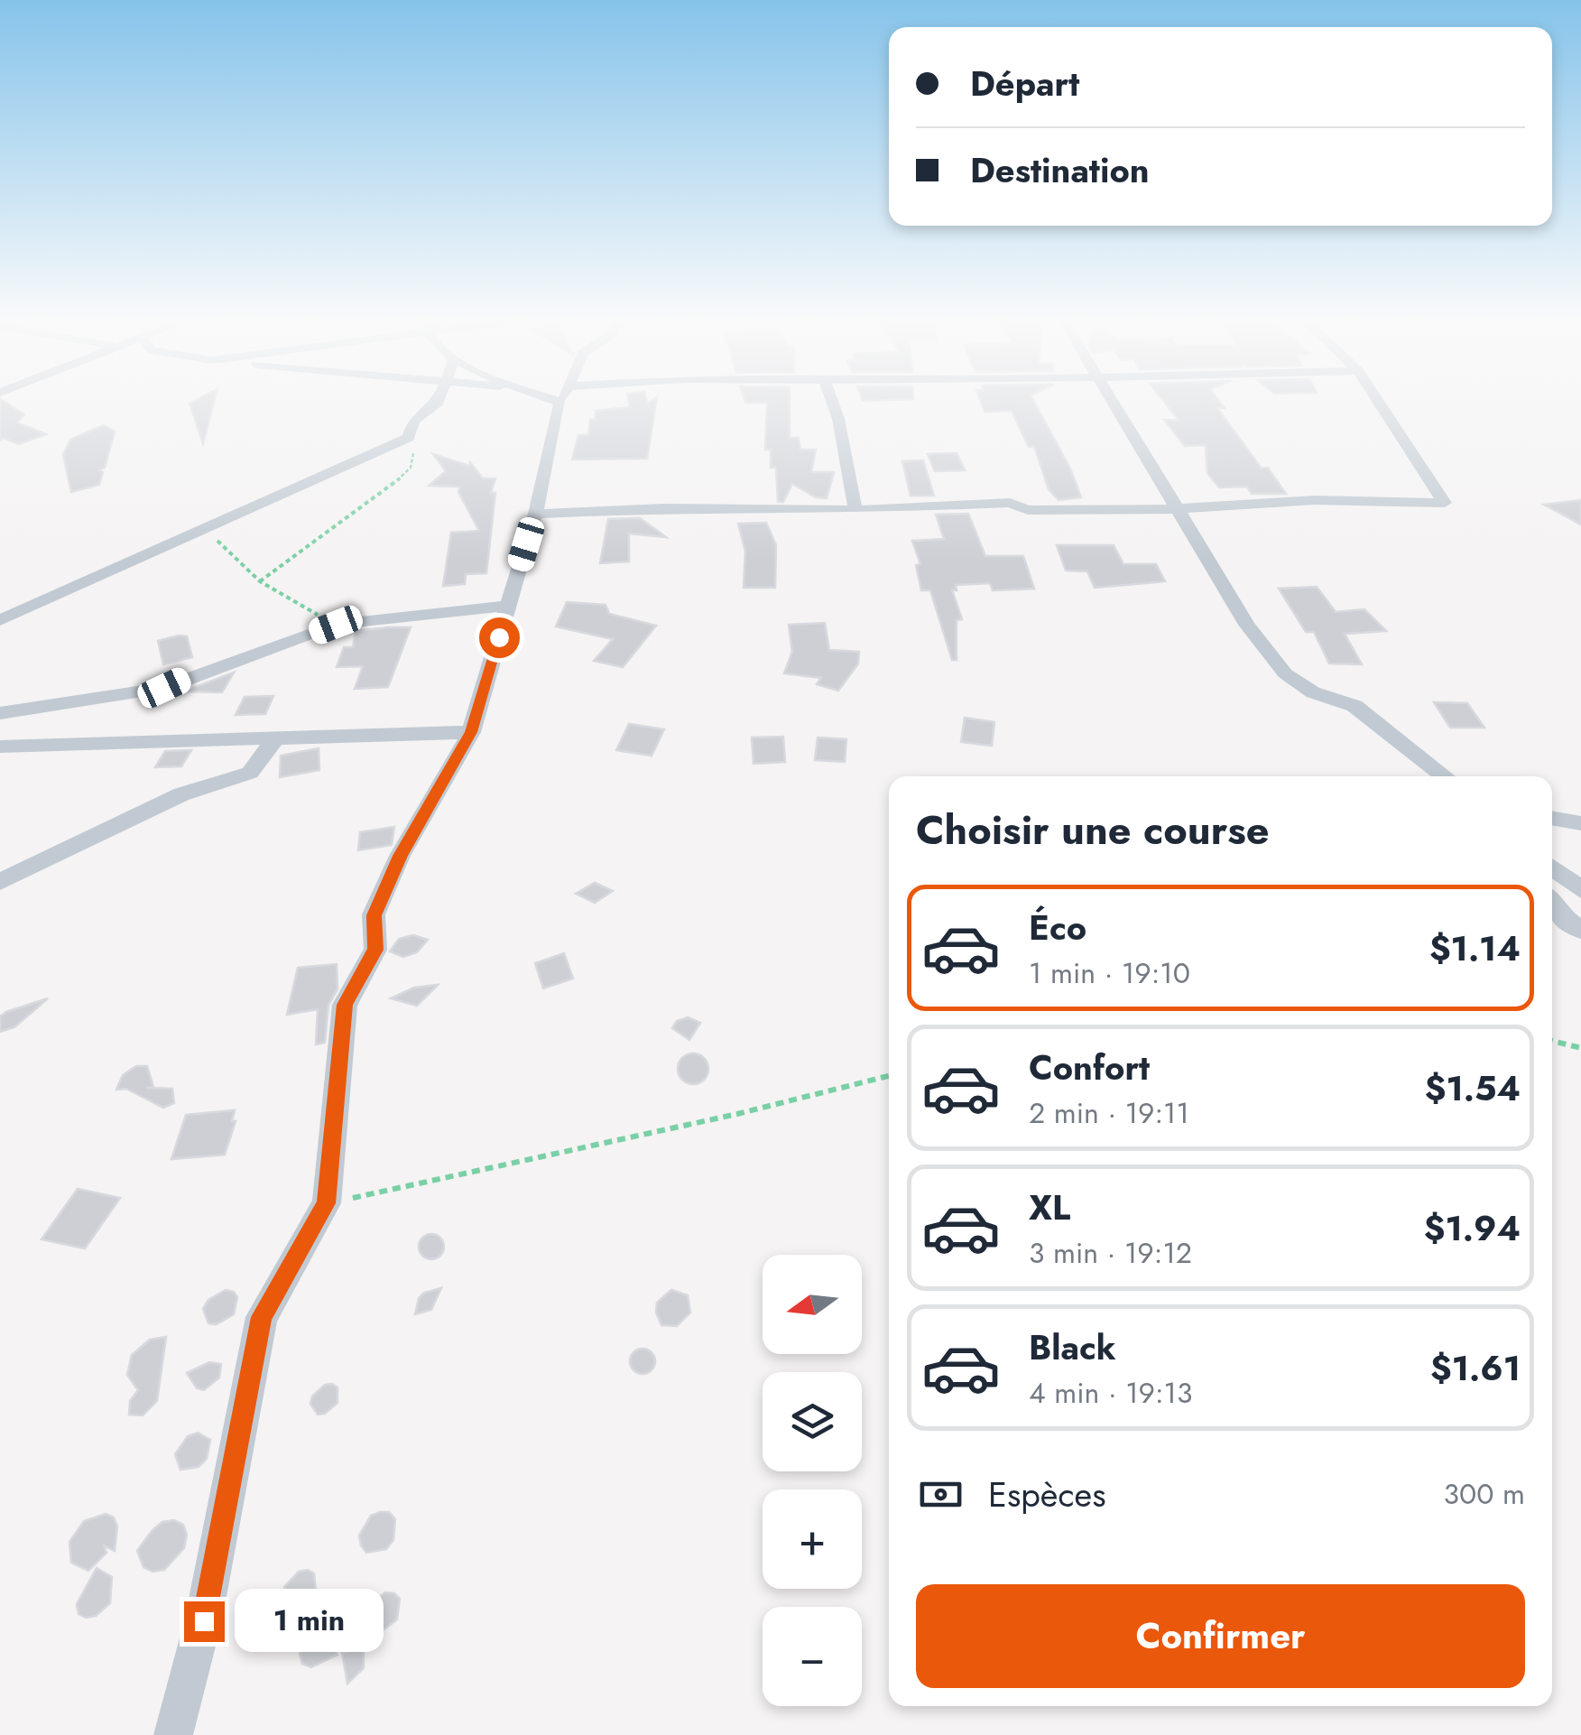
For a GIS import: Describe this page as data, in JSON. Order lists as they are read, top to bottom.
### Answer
{
  "north": "left",
  "page": {
    "banner": ["Départ", "Destination"],
    "heading": "Choisir une course",
    "list": [
      {
        "name": "Éco",
        "note": "1 min · 19:10",
        "value": "$1.14"
      },
      {
        "name": "Confort",
        "note": "2 min · 19:11",
        "value": "$1.54"
      },
      {
        "name": "XL",
        "note": "3 min · 19:12",
        "value": "$1.94"
      },
      {
        "name": "Black",
        "note": "4 min · 19:13",
        "value": "$1.61"
      }
    ],
    "map_buttons": ["+", "−"],
    "pay": ["Espèces", "300 m"],
    "buttons": "Confirmer",
    "bubble": "1 min"
  }
}
